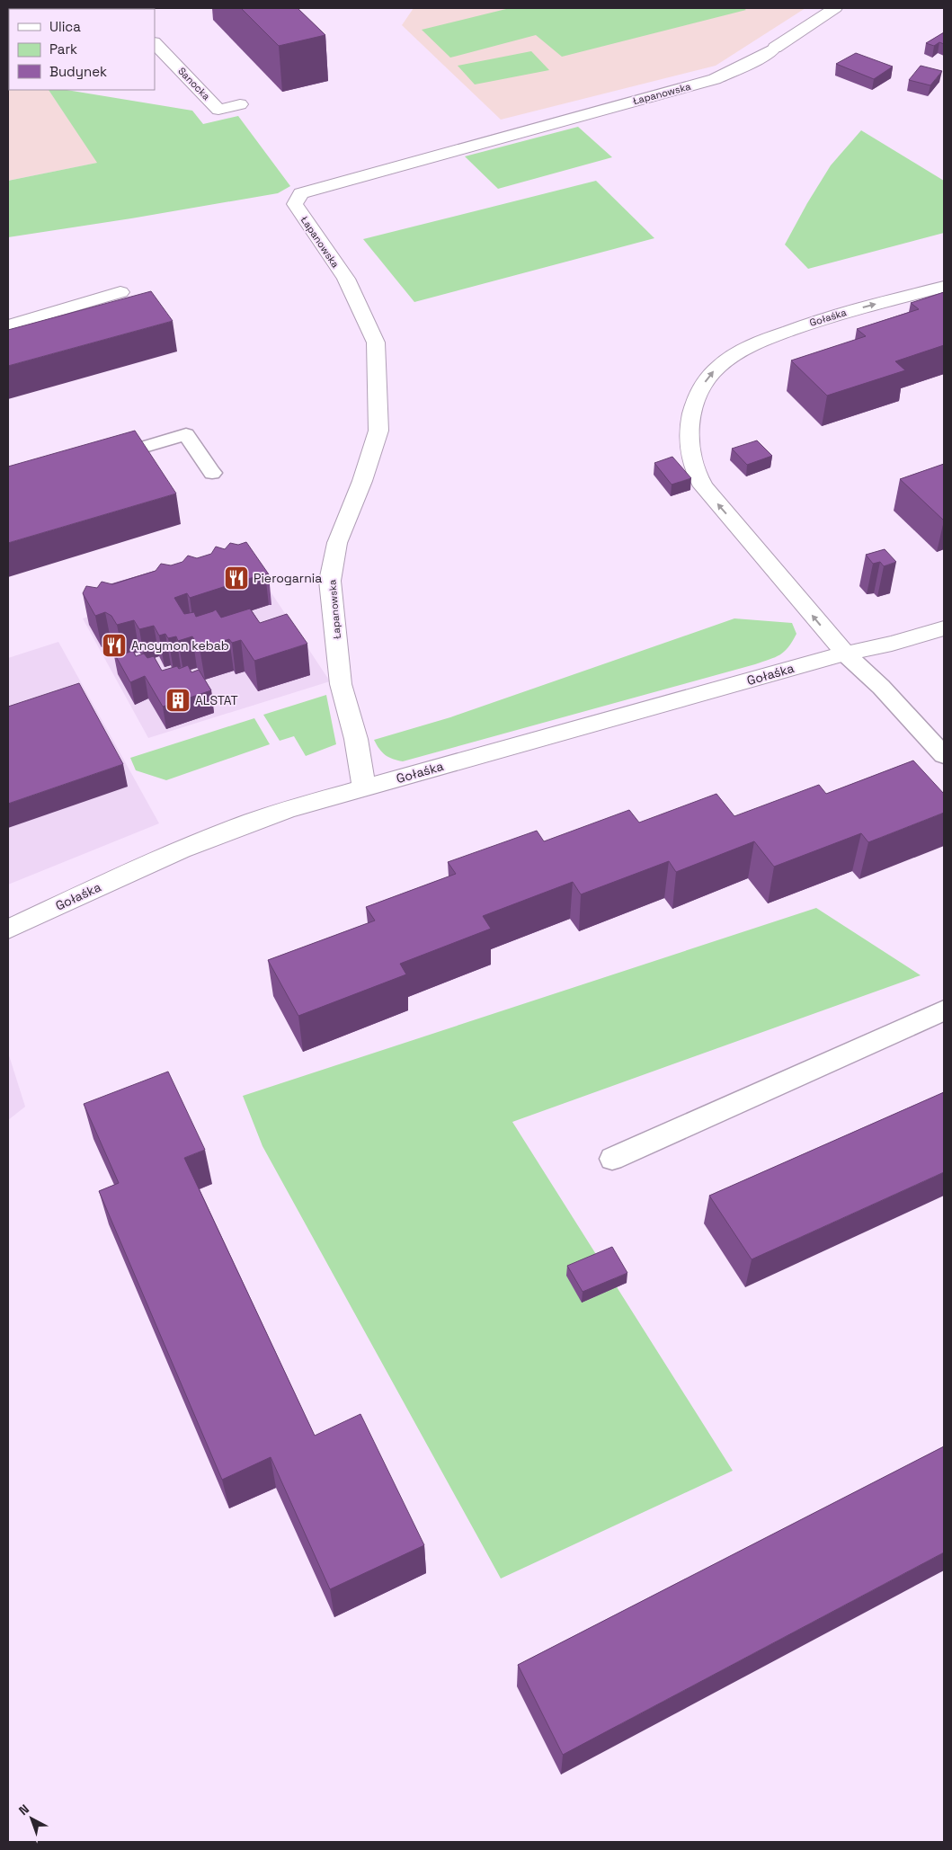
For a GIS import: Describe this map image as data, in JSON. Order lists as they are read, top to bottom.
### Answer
{
  "streets": {
    "street": ["Sanocka", "Łapanowska", "Gołaśka"]
  },
  "crossings": [
    ["Łapanowska", "Gołaśka"]
  ],
  "places": {
    "restaurant": ["Pierogarnia", "Ancymon kebab"],
    "building": ["ALSTAT"]
  },
  "legend": ["Ulica", "Park", "Budynek"],
  "north": "top left"
}
